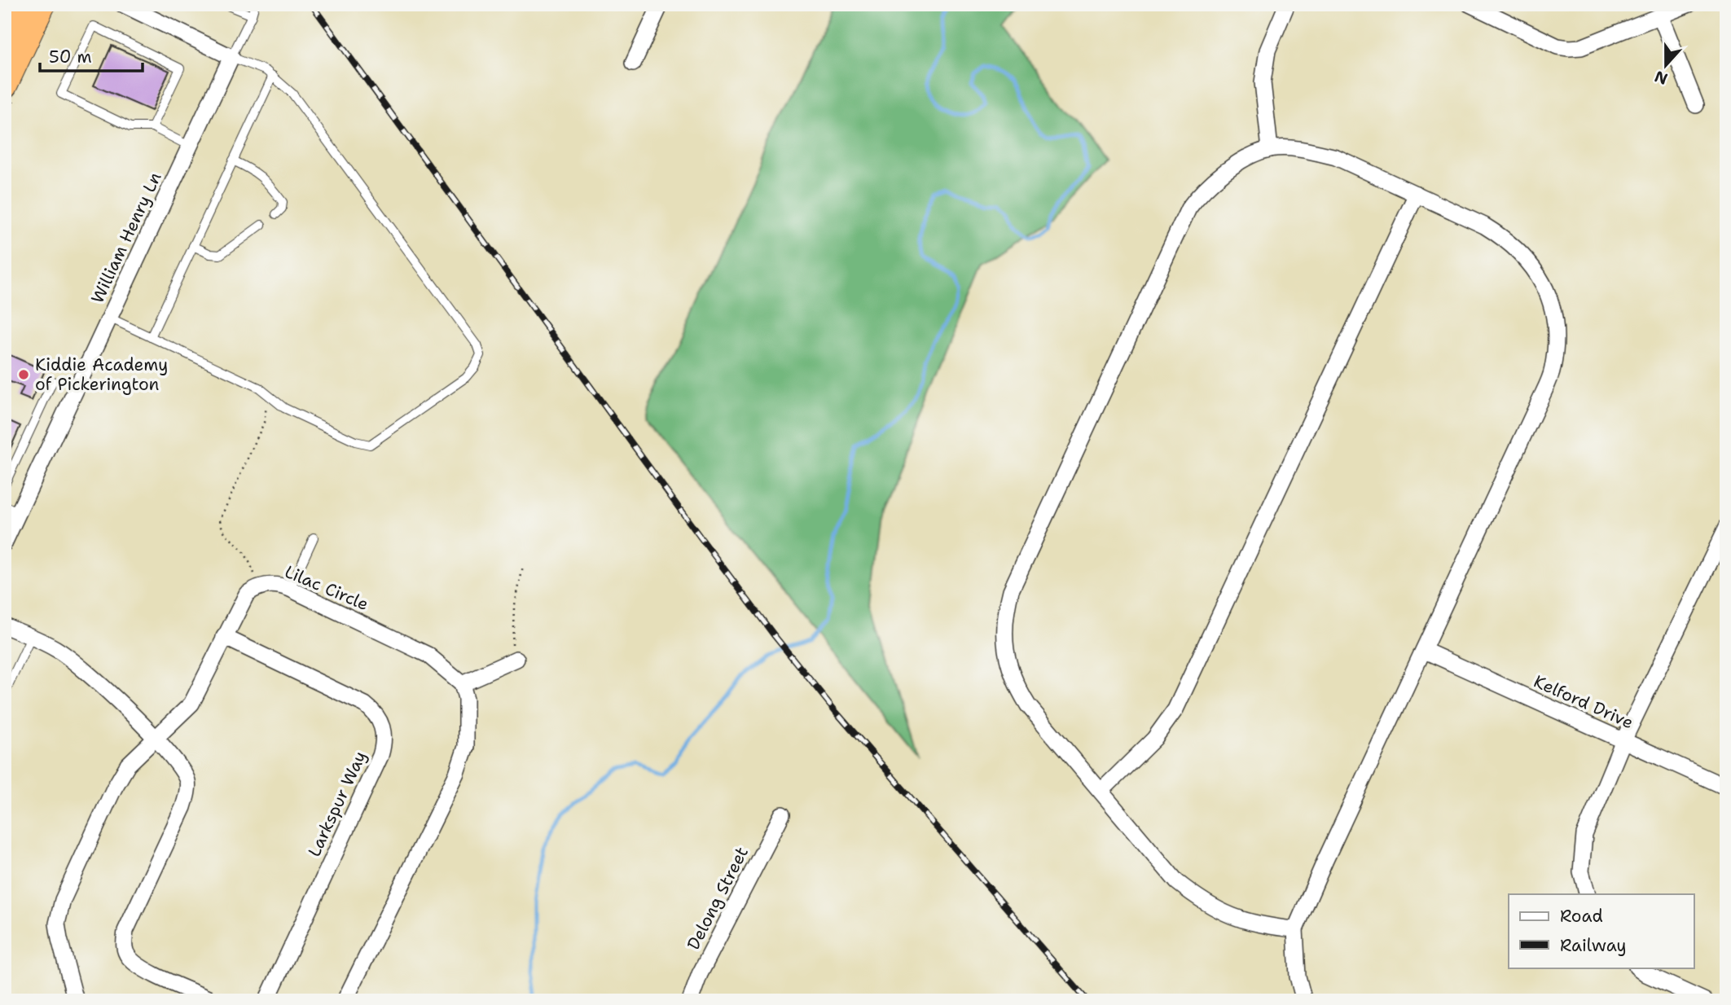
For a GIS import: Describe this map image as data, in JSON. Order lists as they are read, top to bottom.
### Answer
{
  "streets": {
    "street": [
      "William Henry Ln",
      "Lilac Circle",
      "Kelford Drive",
      "Larkspur Way",
      "Delong Street"
    ]
  },
  "crossings": [
    ["Lilac Circle", "Larkspur Way"]
  ],
  "places": ["Kiddie Academy of Pickerington"],
  "legend": ["Road", "Railway"],
  "scale_bar": "50 m",
  "north": "bottom"
}
